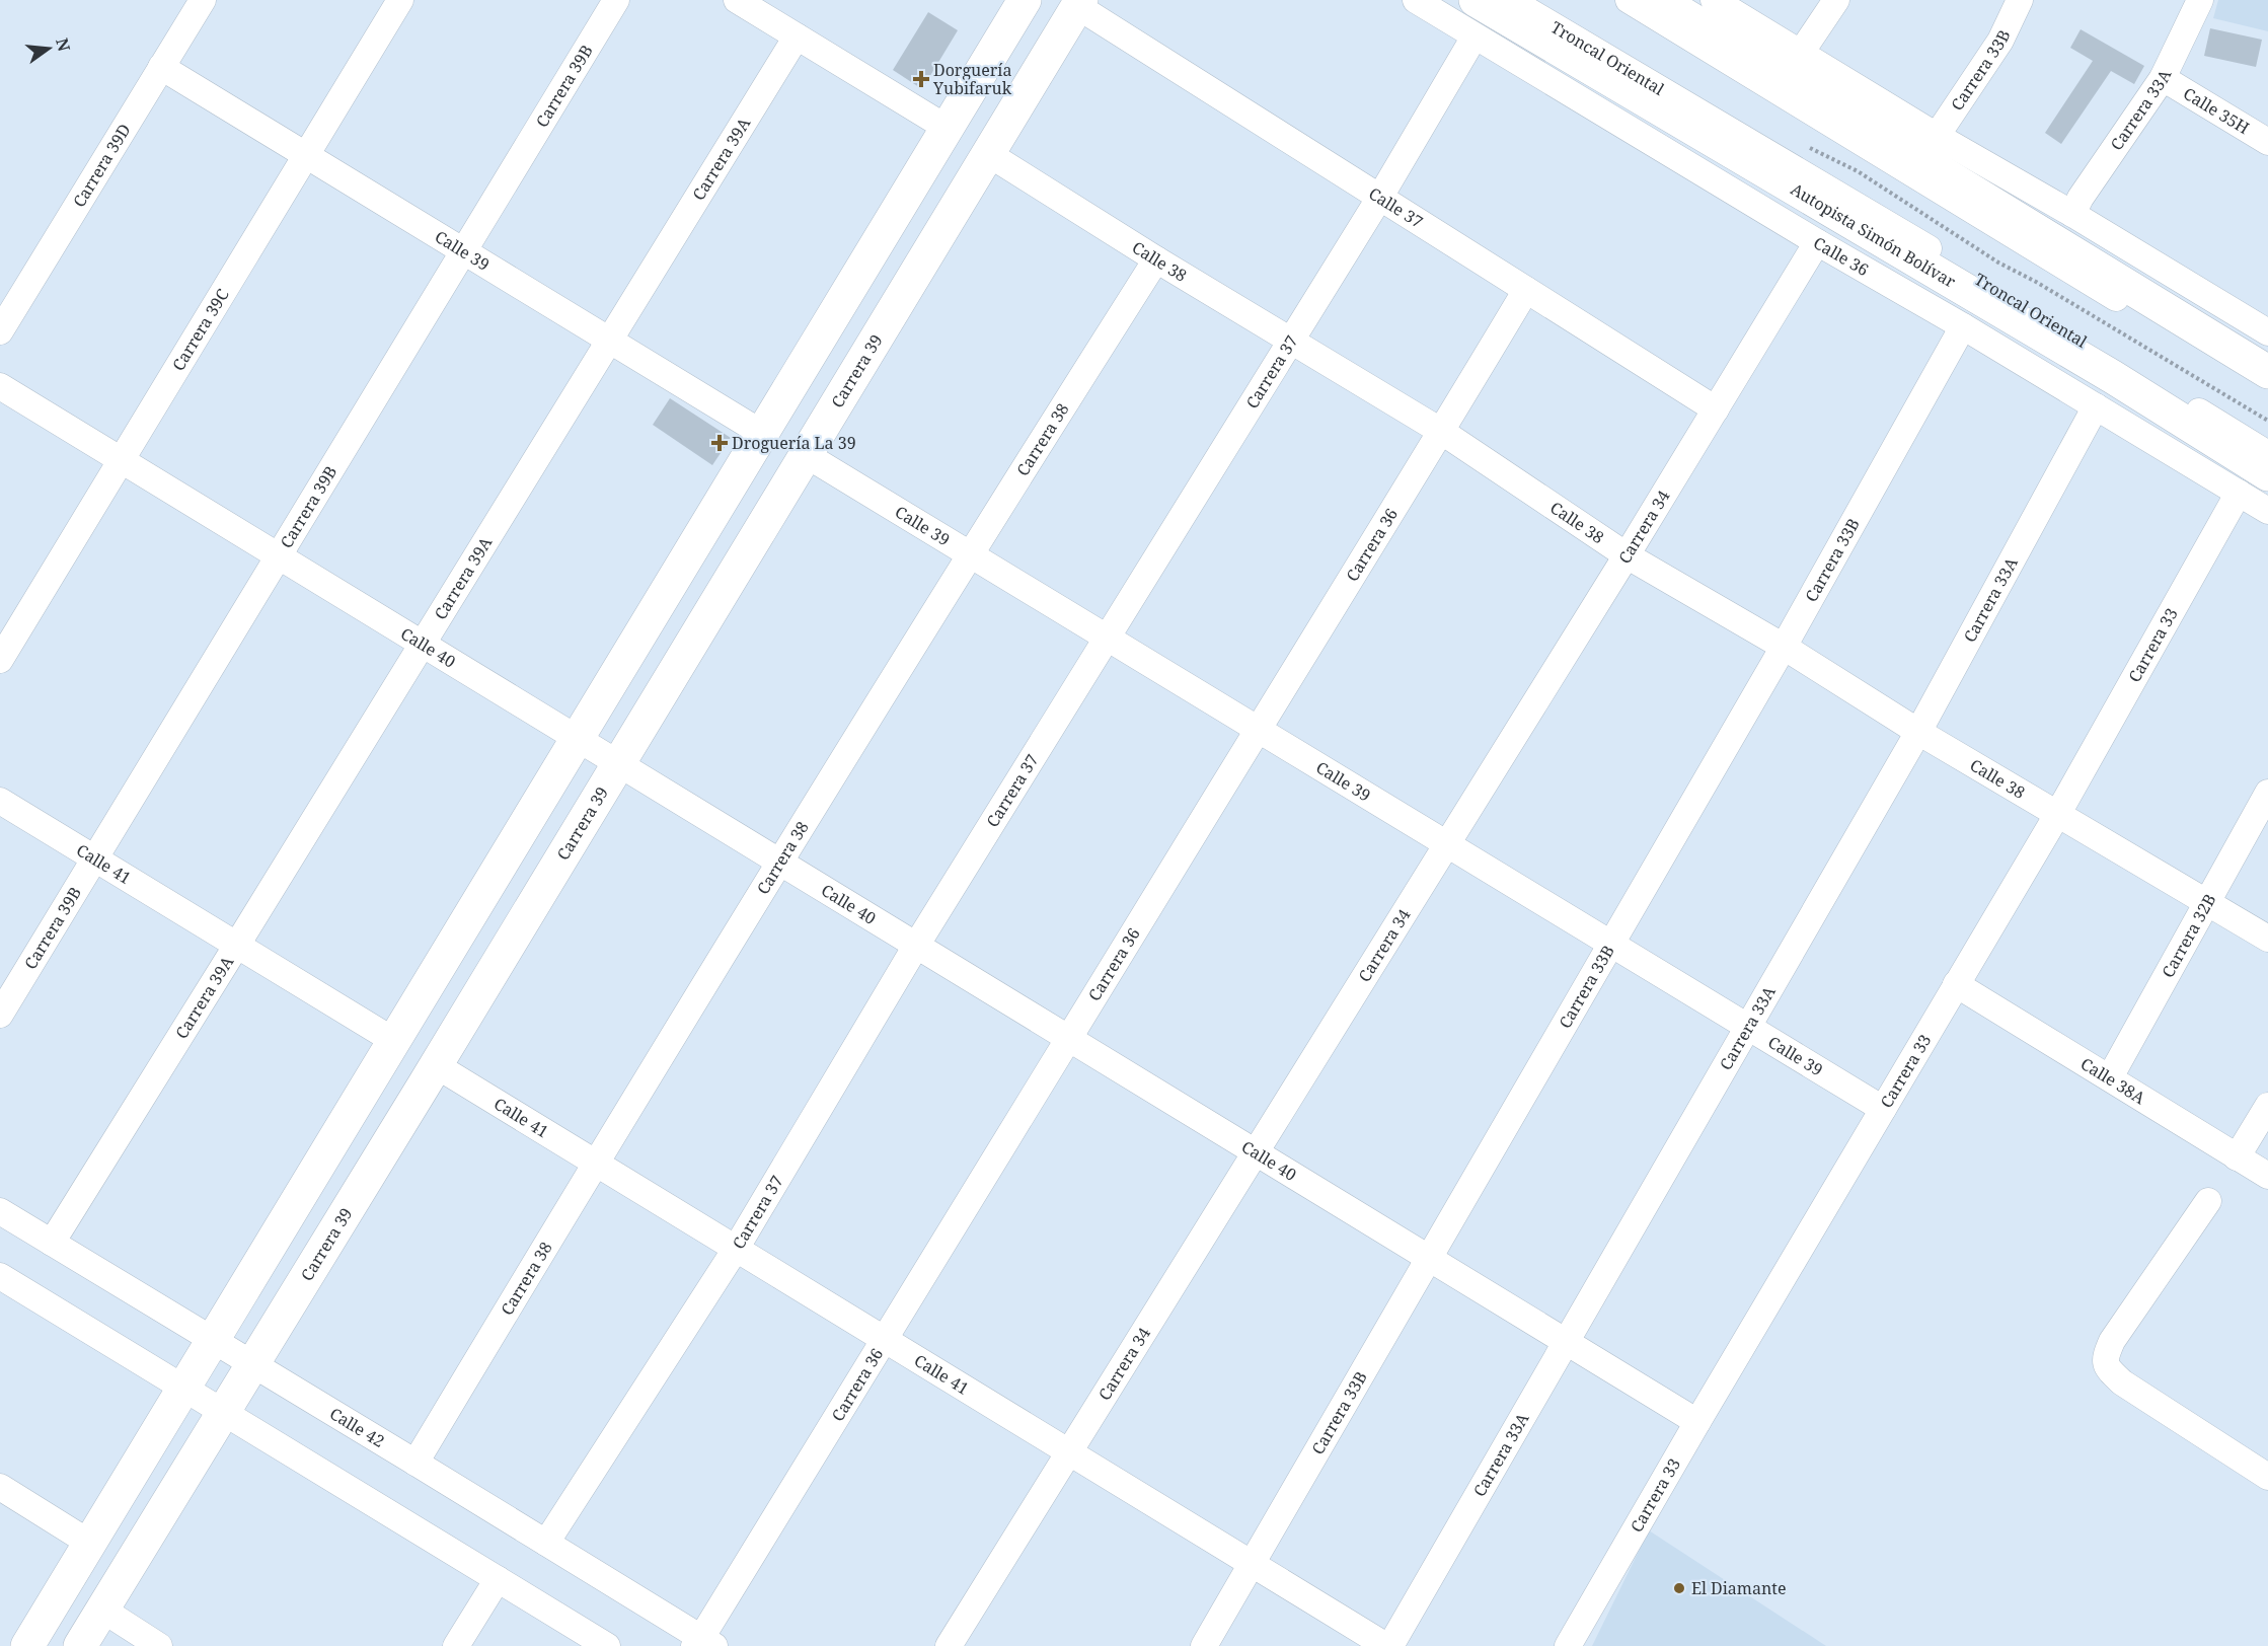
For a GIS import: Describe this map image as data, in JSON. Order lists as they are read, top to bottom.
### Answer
{
  "streets": {
    "main road": ["Autopista Simón Bolívar", "Carrera 39"],
    "street": [
      "Troncal Oriental",
      "Carrera 33B",
      "Carrera 39B",
      "Carrera 33A",
      "Calle 35H",
      "Carrera 39A",
      "Carrera 39D",
      "Calle 37",
      "Calle 39",
      "Calle 36",
      "Calle 38",
      "Carrera 39C",
      "Carrera 37",
      "Carrera 38",
      "Carrera 34",
      "Carrera 36",
      "Carrera 33",
      "Calle 40",
      "Calle 41",
      "Carrera 32B",
      "Calle 38A",
      "Calle 42"
    ]
  },
  "crossings": [
    ["Carrera 33B", "Calle 39"],
    ["Carrera 33B", "Calle 36"],
    ["Carrera 33B", "Calle 38"],
    ["Carrera 33B", "Calle 40"],
    ["Carrera 33B", "Calle 41"],
    ["Carrera 39B", "Calle 39"],
    ["Carrera 39B", "Calle 40"],
    ["Carrera 39B", "Calle 41"],
    ["Carrera 33A", "Calle 35H"],
    ["Carrera 33A", "Calle 39"],
    ["Carrera 33A", "Calle 36"],
    ["Carrera 33A", "Calle 38"],
    ["Carrera 33A", "Calle 40"],
    ["Carrera 33A", "Calle 41"],
    ["Carrera 39A", "Calle 39"],
    ["Carrera 39A", "Calle 40"],
    ["Carrera 39A", "Calle 41"],
    ["Carrera 39A", "Calle 42"],
    ["Carrera 39D", "Calle 39"],
    ["Calle 37", "Carrera 39"],
    ["Calle 37", "Carrera 37"],
    ["Calle 37", "Carrera 34"],
    ["Calle 37", "Carrera 36"],
    ["Calle 39", "Carrera 39C"],
    ["Calle 39", "Carrera 39"],
    ["Calle 39", "Carrera 37"],
    ["Calle 39", "Carrera 38"],
    ["Calle 39", "Carrera 34"],
    ["Calle 39", "Carrera 36"],
    ["Calle 39", "Carrera 33"],
    ["Calle 36", "Carrera 37"],
    ["Calle 36", "Carrera 34"],
    ["Calle 36", "Carrera 33"],
    ["Calle 38", "Carrera 39"],
    ["Calle 38", "Carrera 37"],
    ["Calle 38", "Carrera 38"],
    ["Calle 38", "Carrera 34"],
    ["Calle 38", "Carrera 36"],
    ["Calle 38", "Carrera 33"],
    ["Calle 38", "Carrera 32B"],
    ["Carrera 39C", "Calle 40"],
    ["Carrera 39", "Calle 40"],
    ["Carrera 39", "Calle 41"],
    ["Carrera 39", "Calle 42"],
    ["Carrera 37", "Calle 40"],
    ["Carrera 37", "Calle 41"],
    ["Carrera 37", "Calle 42"],
    ["Carrera 38", "Calle 40"],
    ["Carrera 38", "Calle 41"],
    ["Carrera 38", "Calle 42"],
    ["Carrera 34", "Calle 40"],
    ["Carrera 34", "Calle 41"],
    ["Carrera 36", "Calle 40"],
    ["Carrera 36", "Calle 41"],
    ["Carrera 36", "Calle 42"],
    ["Carrera 33", "Calle 40"],
    ["Carrera 33", "Calle 38A"],
    ["Carrera 32B", "Calle 38A"]
  ],
  "places": {
    "health": ["Dorguería Yubifaruk", "Droguería La 39"],
    "other": ["El Diamante"]
  },
  "north": "right"
}
